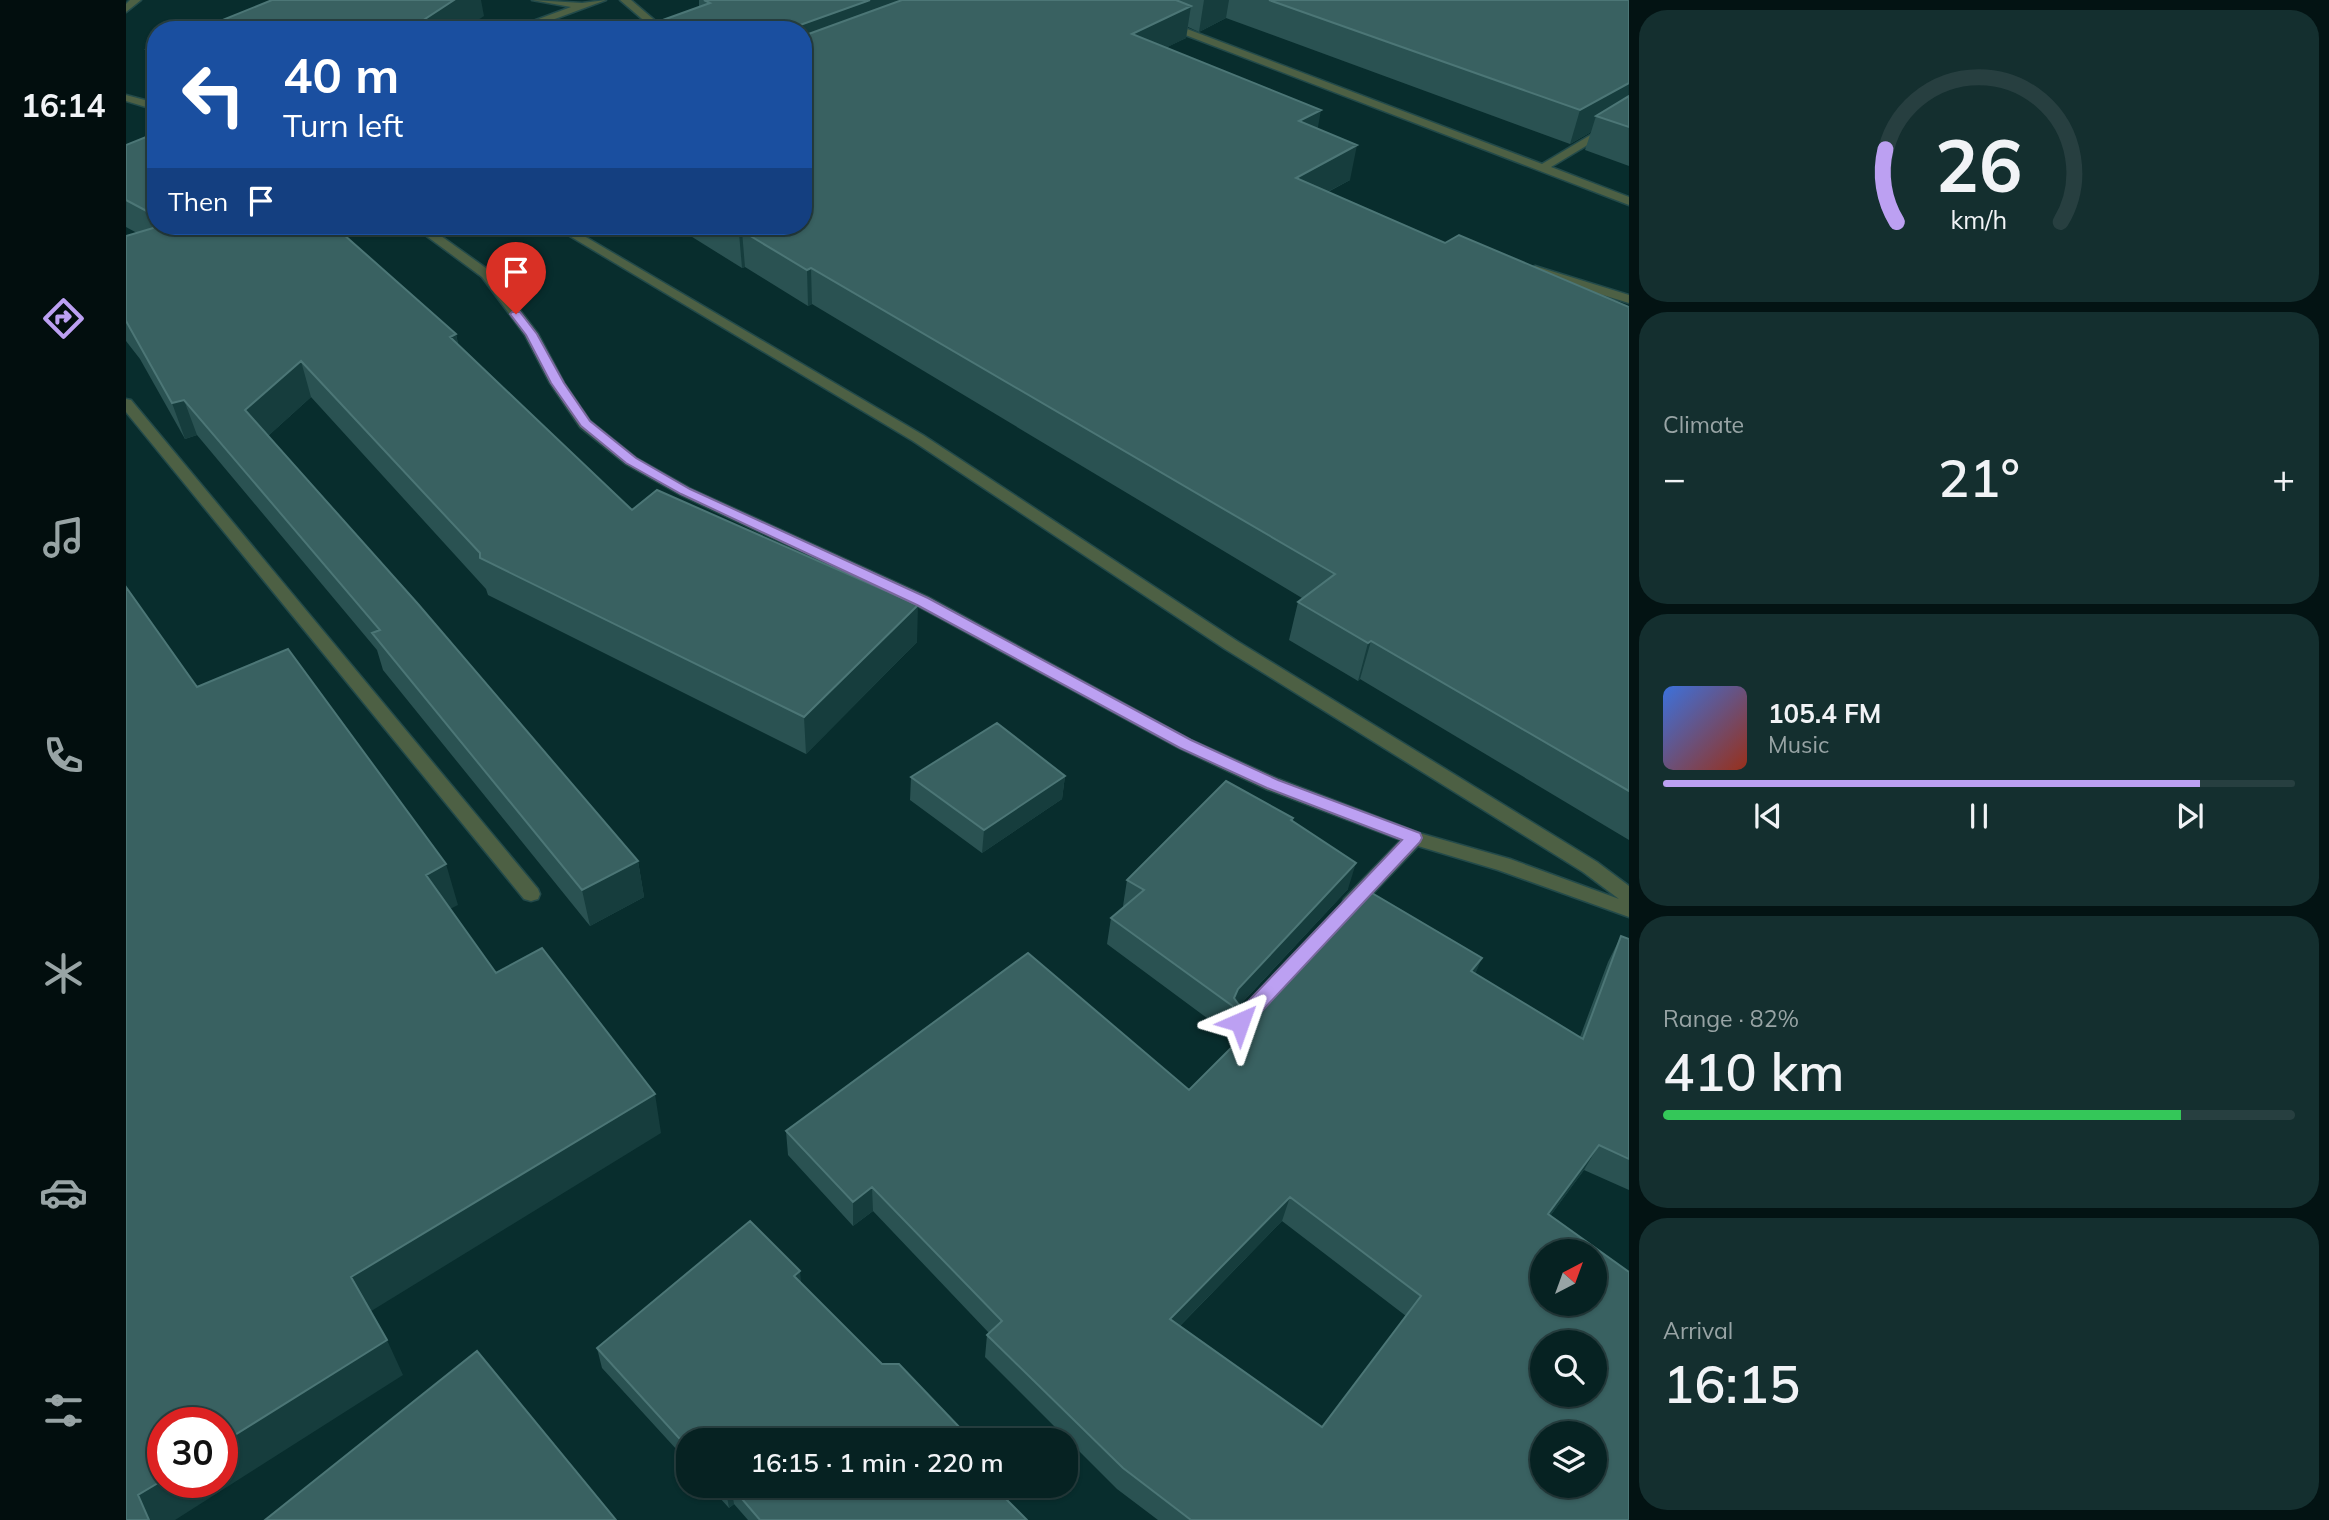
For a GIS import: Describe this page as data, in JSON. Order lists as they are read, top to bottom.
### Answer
{
  "north": "top right",
  "page": {
    "tabs": "16:14",
    "turn": ["40 m", "Turn left"],
    "then": "Then",
    "tile": [
      "Climate",
      ["Range · 82%", "410 km"],
      ["Arrival", "16:15"]
    ],
    "heat": ["−", "21°", "+"],
    "song": ["105.4 FM", "Music"],
    "limit": "30",
    "trip": "16:15 · 1 min · 220 m",
    "gauge": ["26", "km/h"]
  }
}
